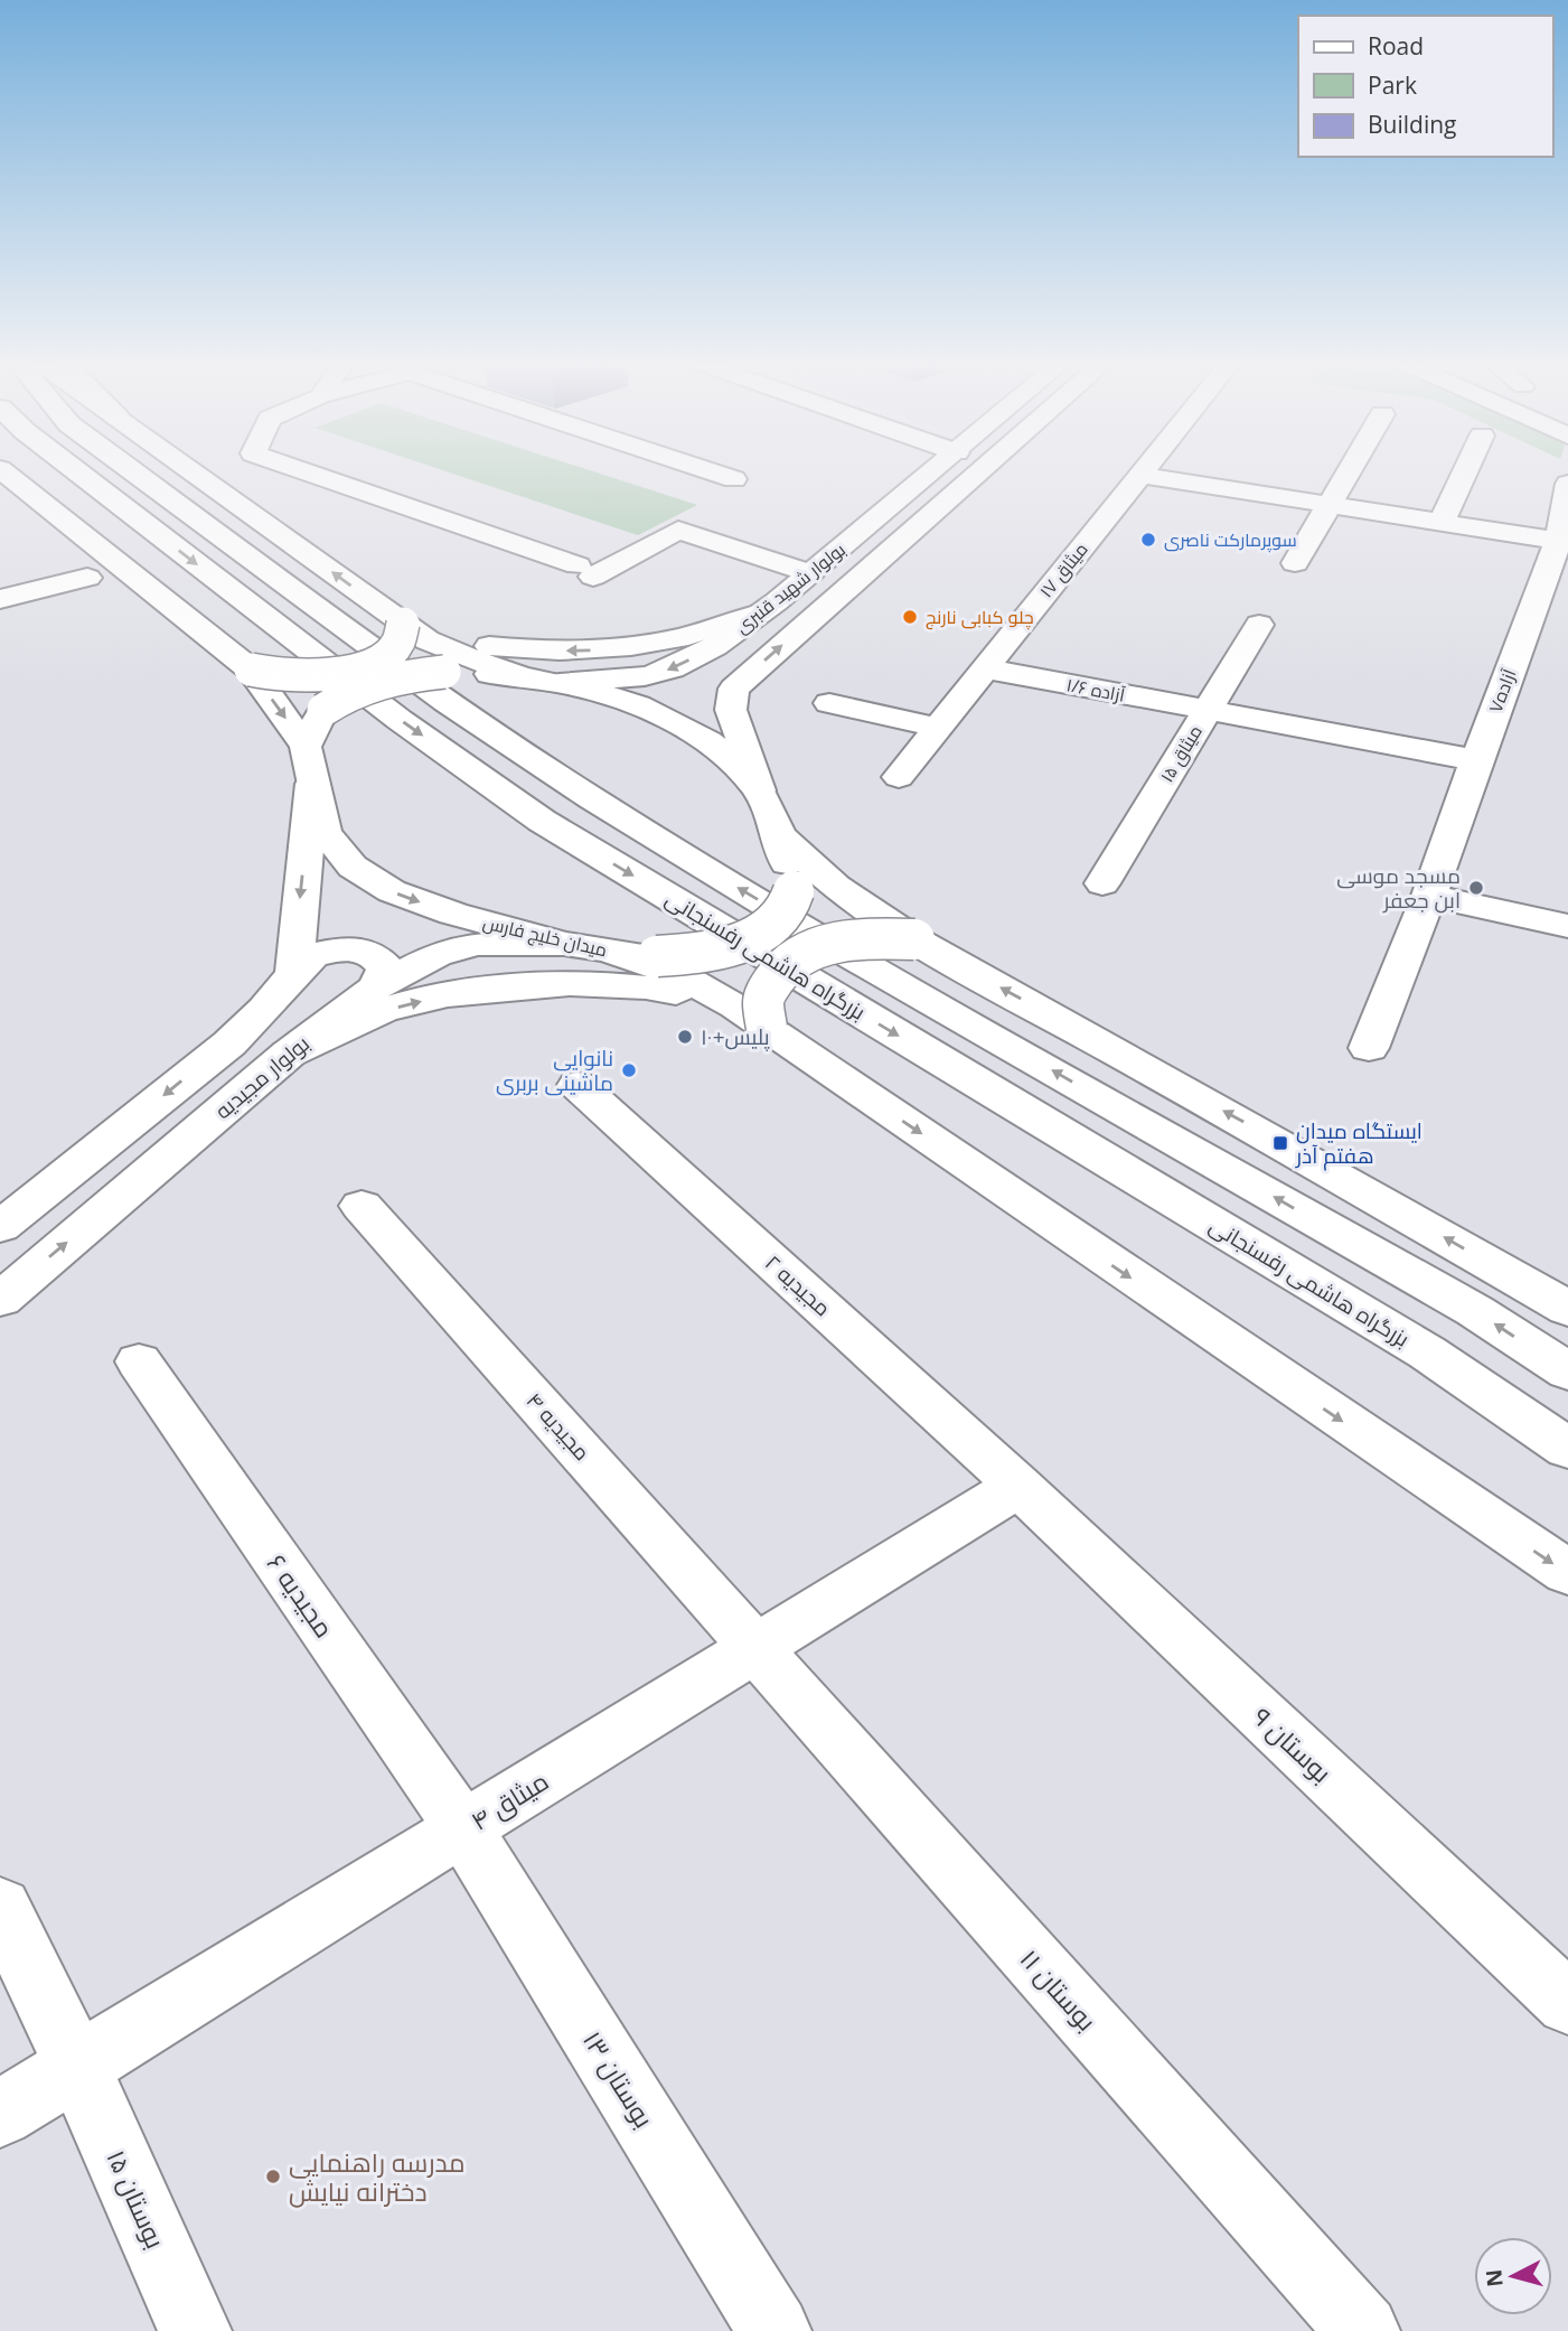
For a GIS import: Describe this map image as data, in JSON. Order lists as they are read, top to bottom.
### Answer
{
  "streets": {
    "main road": [
      "میثاق ۱۷",
      "بولوار شهید قنبری",
      "آزاده ۱/۶",
      "آزاده۷",
      "میثاق ۱۵",
      "میدان خلیج فارس",
      "بزرگراه هاشمی رفسنجانی",
      "بولوار مجیدیه",
      "مجیدیه ۲",
      "مجیدیه ۴",
      "مجیدیه ۶",
      "بوستان ۹",
      "میثاق ۴",
      "بوستان ۱۱",
      "بوستان ۱۳",
      "بوستان ۱۵"
    ]
  },
  "crossings": [
    ["میثاق ۱۷", "آزاده ۱/۶"],
    ["بولوار شهید قنبری", "میدان خلیج فارس"],
    ["آزاده ۱/۶", "آزاده۷"],
    ["آزاده ۱/۶", "میثاق ۱۵"],
    ["میدان خلیج فارس", "بولوار مجیدیه"],
    ["مجیدیه ۲", "بوستان ۹"],
    ["مجیدیه ۲", "میثاق ۴"],
    ["مجیدیه ۴", "میثاق ۴"],
    ["مجیدیه ۴", "بوستان ۱۱"],
    ["مجیدیه ۶", "میثاق ۴"],
    ["مجیدیه ۶", "بوستان ۱۳"],
    ["بوستان ۹", "میثاق ۴"],
    ["میثاق ۴", "بوستان ۱۱"],
    ["میثاق ۴", "بوستان ۱۳"],
    ["میثاق ۴", "بوستان ۱۵"]
  ],
  "places": {
    "other": [
      "سوپرمارکت ناصری",
      "چلو کبابی نارنج",
      "مسجد موسی ابن جعفر",
      "پلیس+۱۰",
      "نانوایی ماشینی بربری",
      "مدرسه راهنمایی دخترانه نیایش"
    ],
    "transit": ["ایستگاه میدان هفتم آذر"]
  },
  "legend": ["Road", "Park", "Building"],
  "north": "left"
}
